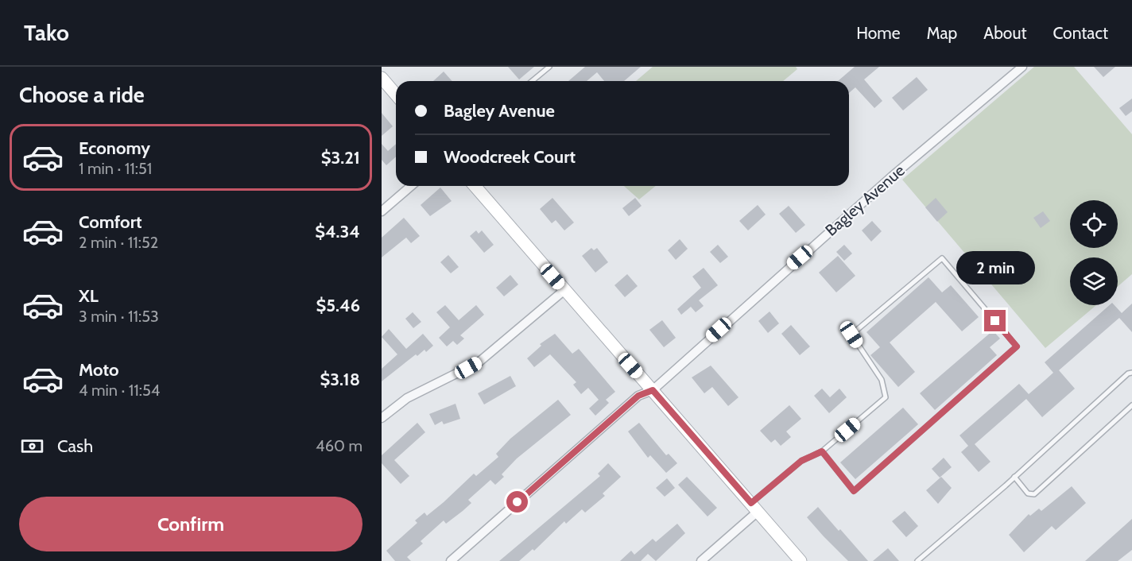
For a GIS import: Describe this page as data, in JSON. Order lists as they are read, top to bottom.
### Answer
{
  "streets": {
    "street": ["Bagley Avenue"]
  },
  "page": {
    "header": "Tako",
    "nav": [
      "Home",
      "Map",
      "About",
      "Contact"
    ],
    "heading": "Choose a ride",
    "banner": ["Bagley Avenue", "Woodcreek Court"],
    "list": [
      {
        "name": "Economy",
        "note": "1 min · 11:51",
        "value": "$3.21"
      },
      {
        "name": "Comfort",
        "note": "2 min · 11:52",
        "value": "$4.34"
      },
      {
        "name": "XL",
        "note": "3 min · 11:53",
        "value": "$5.46"
      },
      {
        "name": "Moto",
        "note": "4 min · 11:54",
        "value": "$3.18"
      }
    ],
    "bubble": "2 min",
    "pay": ["Cash", "460 m"],
    "buttons": "Confirm"
  }
}
